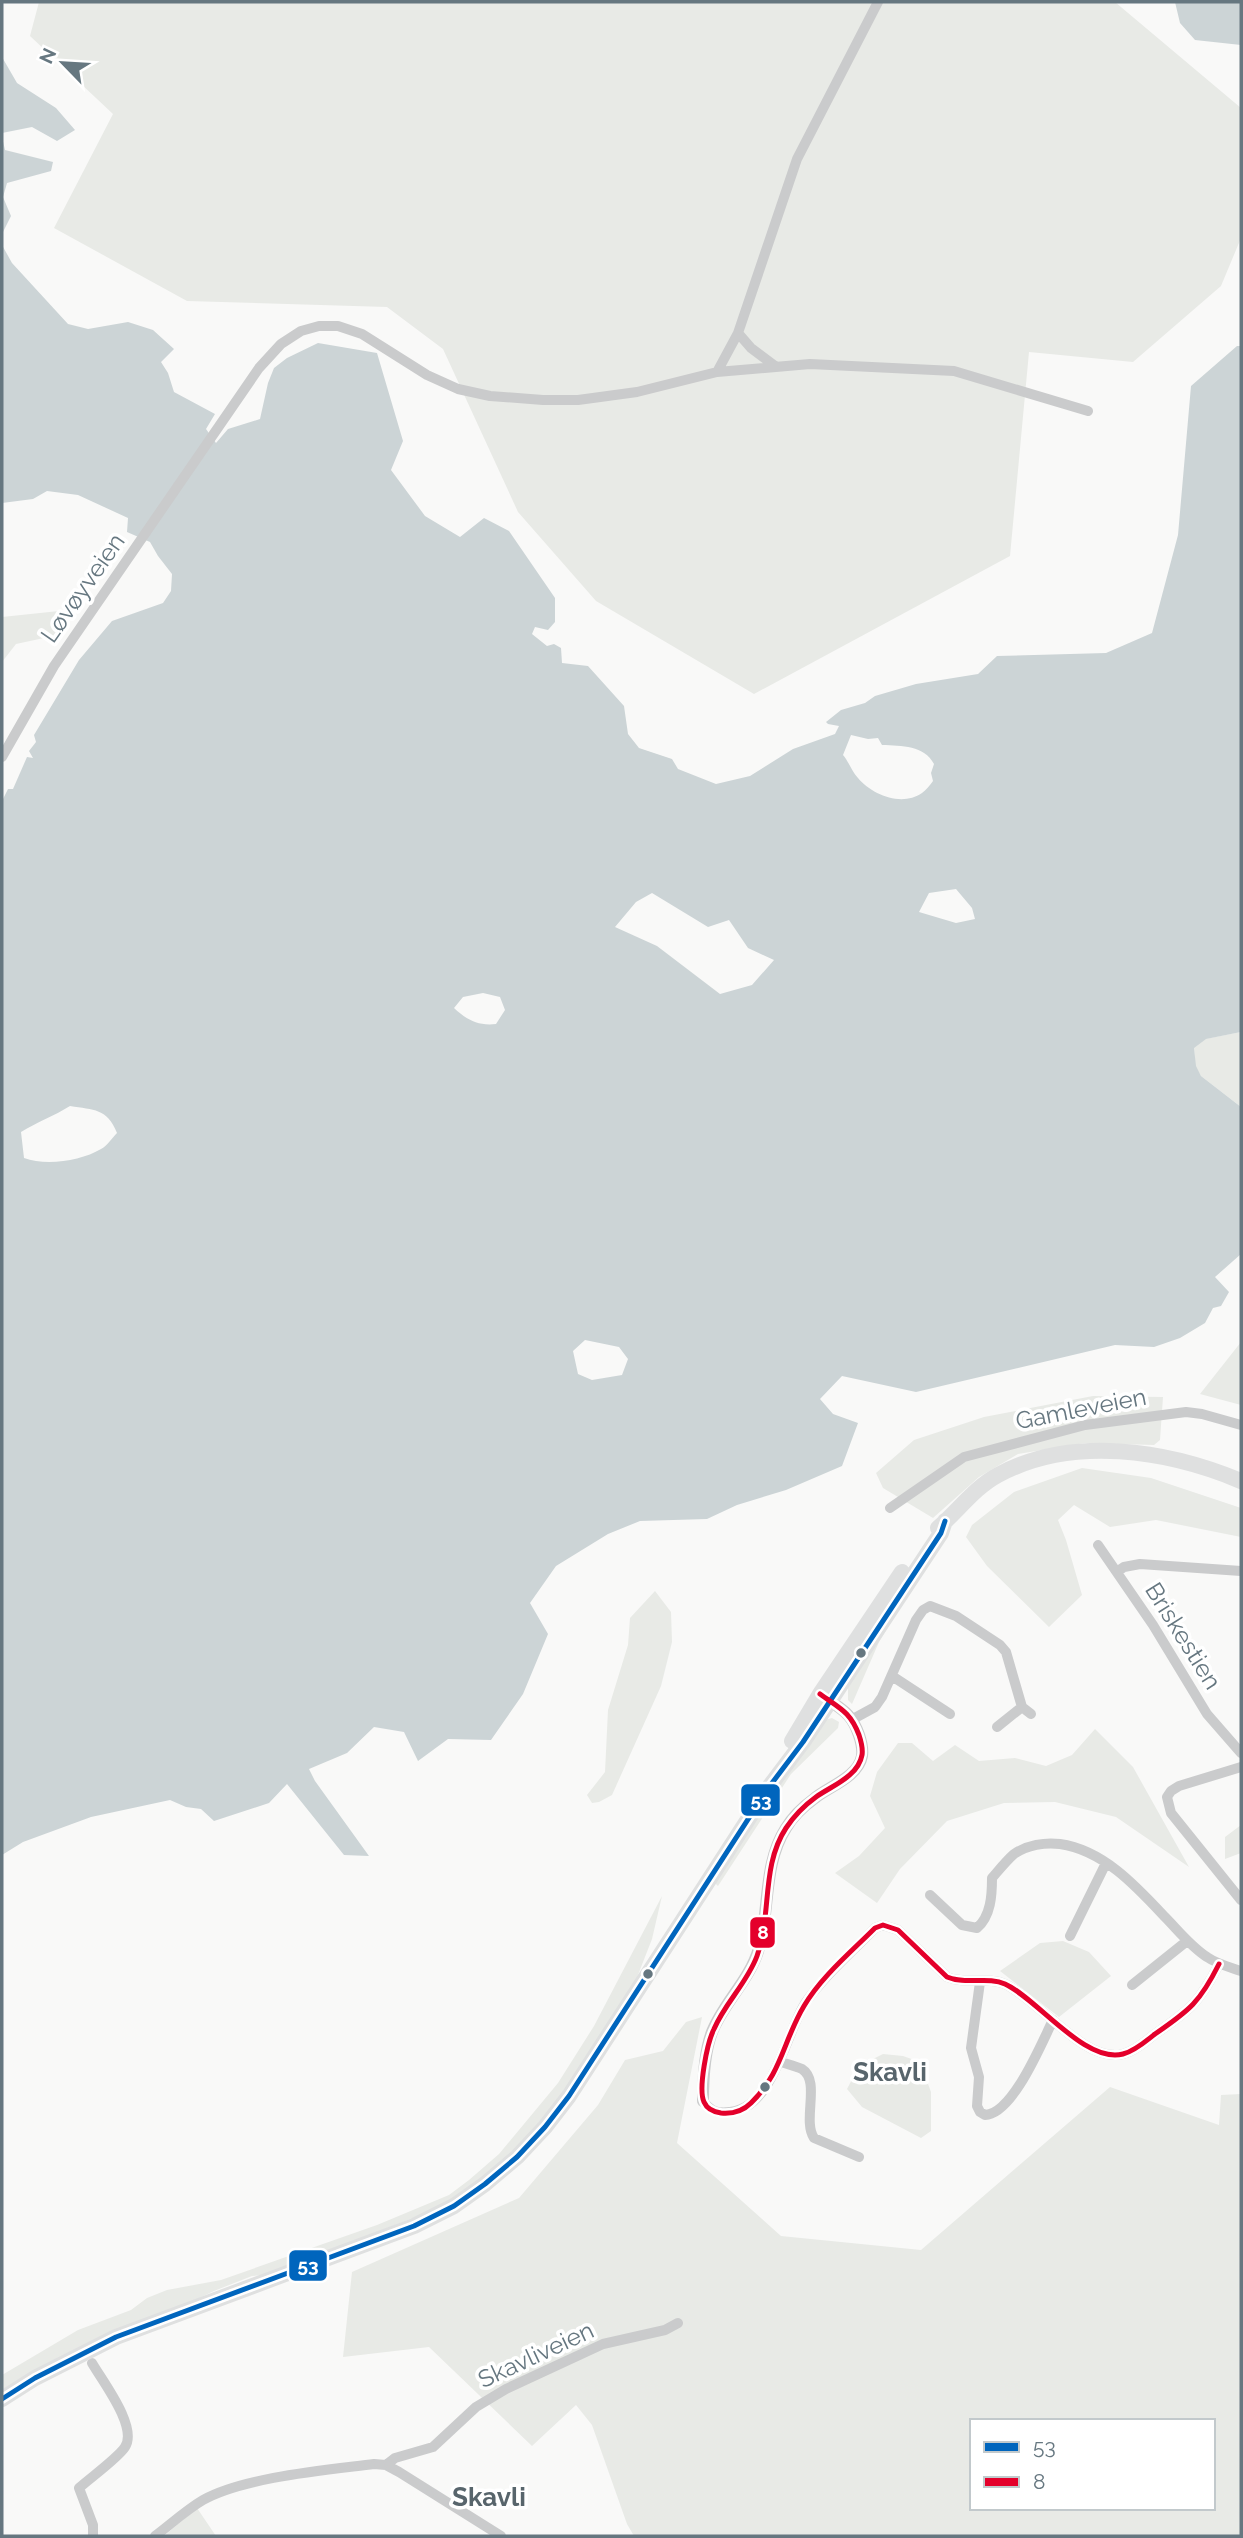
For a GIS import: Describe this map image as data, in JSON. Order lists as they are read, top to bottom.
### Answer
{
  "streets": {
    "street": [
      "Løvøyveien",
      "Gamleveien",
      "Briskestien",
      "Skavliveien"
    ]
  },
  "districts": ["Skavli", "Skavli"],
  "lines": ["transit line 53", "transit line 8"],
  "legend": ["53", "8"],
  "north": "top left"
}
